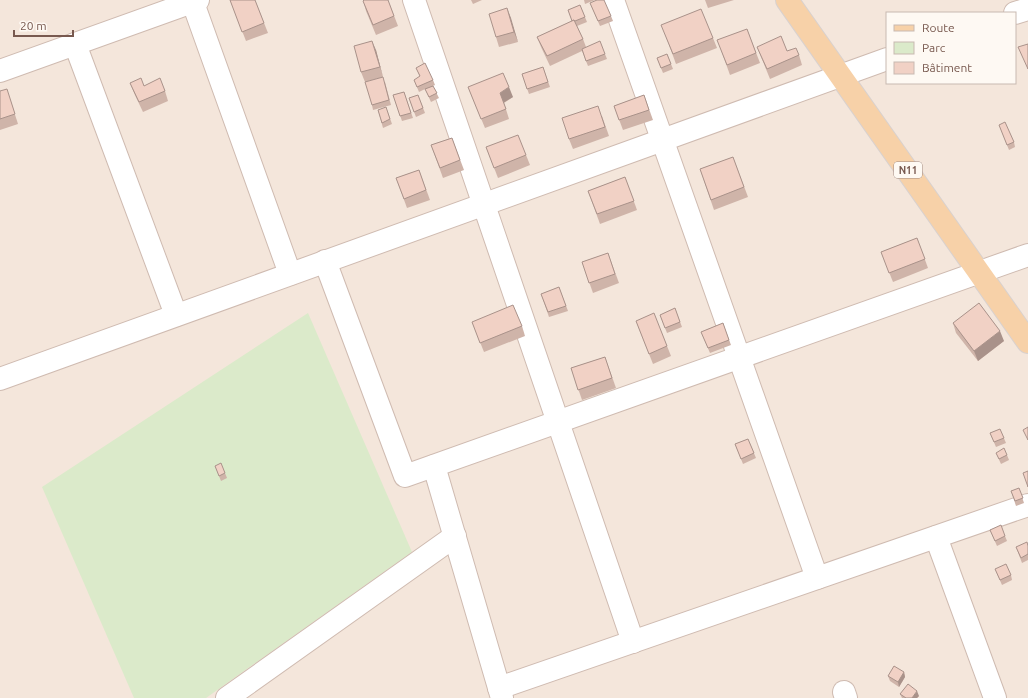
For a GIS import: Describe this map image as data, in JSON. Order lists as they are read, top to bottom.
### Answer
{
  "streets": {
    "main road": ["N11"]
  },
  "legend": ["Route", "Parc", "Bâtiment"],
  "scale_bar": "20 m"
}
